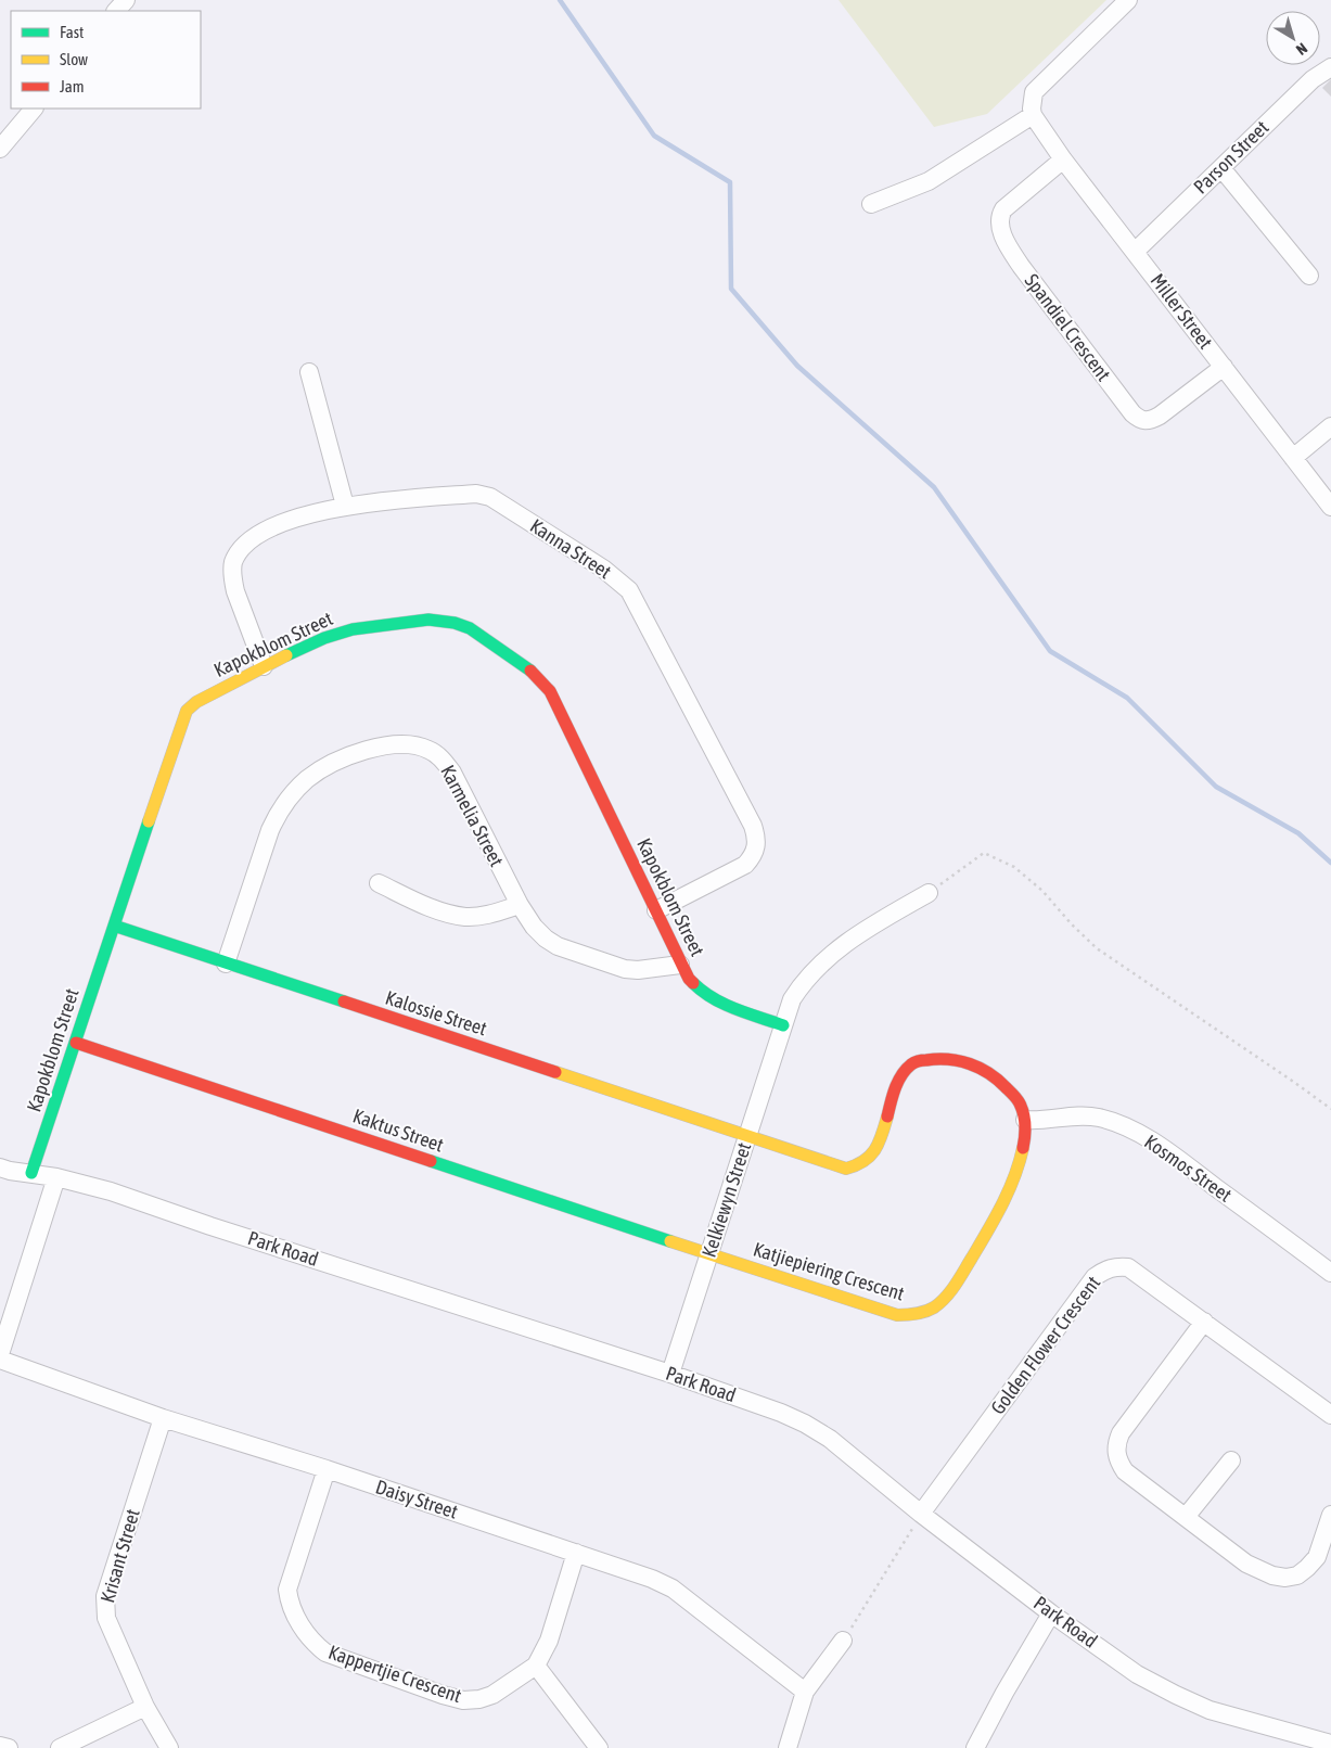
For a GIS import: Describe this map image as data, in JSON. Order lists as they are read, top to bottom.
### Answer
{
  "streets": {
    "street": [
      "Parson Street",
      "Miller Street",
      "Spandiel Crescent",
      "Kanna Street",
      "Kapokblom Street",
      "Karmelia Street",
      "Kalossie Street",
      "Kaktus Street",
      "Kosmos Street",
      "Kelkiewyn Street",
      "Park Road",
      "Katjiepiering Crescent",
      "Golden Flower Crescent",
      "Daisy Street",
      "Krisant Street",
      "Kappertjie Crescent"
    ]
  },
  "crossings": [
    ["Parson Street", "Miller Street"],
    ["Miller Street", "Spandiel Crescent"],
    ["Kanna Street", "Kapokblom Street"],
    ["Kapokblom Street", "Karmelia Street"],
    ["Kapokblom Street", "Kalossie Street"],
    ["Kapokblom Street", "Kaktus Street"],
    ["Kapokblom Street", "Kelkiewyn Street"],
    ["Kapokblom Street", "Park Road"],
    ["Karmelia Street", "Kalossie Street"],
    ["Kalossie Street", "Kelkiewyn Street"],
    ["Kalossie Street", "Katjiepiering Crescent"],
    ["Kaktus Street", "Kelkiewyn Street"],
    ["Kaktus Street", "Katjiepiering Crescent"],
    ["Kosmos Street", "Katjiepiering Crescent"],
    ["Kelkiewyn Street", "Park Road"],
    ["Kelkiewyn Street", "Katjiepiering Crescent"],
    ["Park Road", "Golden Flower Crescent"],
    ["Daisy Street", "Krisant Street"],
    ["Daisy Street", "Kappertjie Crescent"]
  ],
  "legend": ["Fast", "Slow", "Jam"],
  "north": "bottom right"
}
